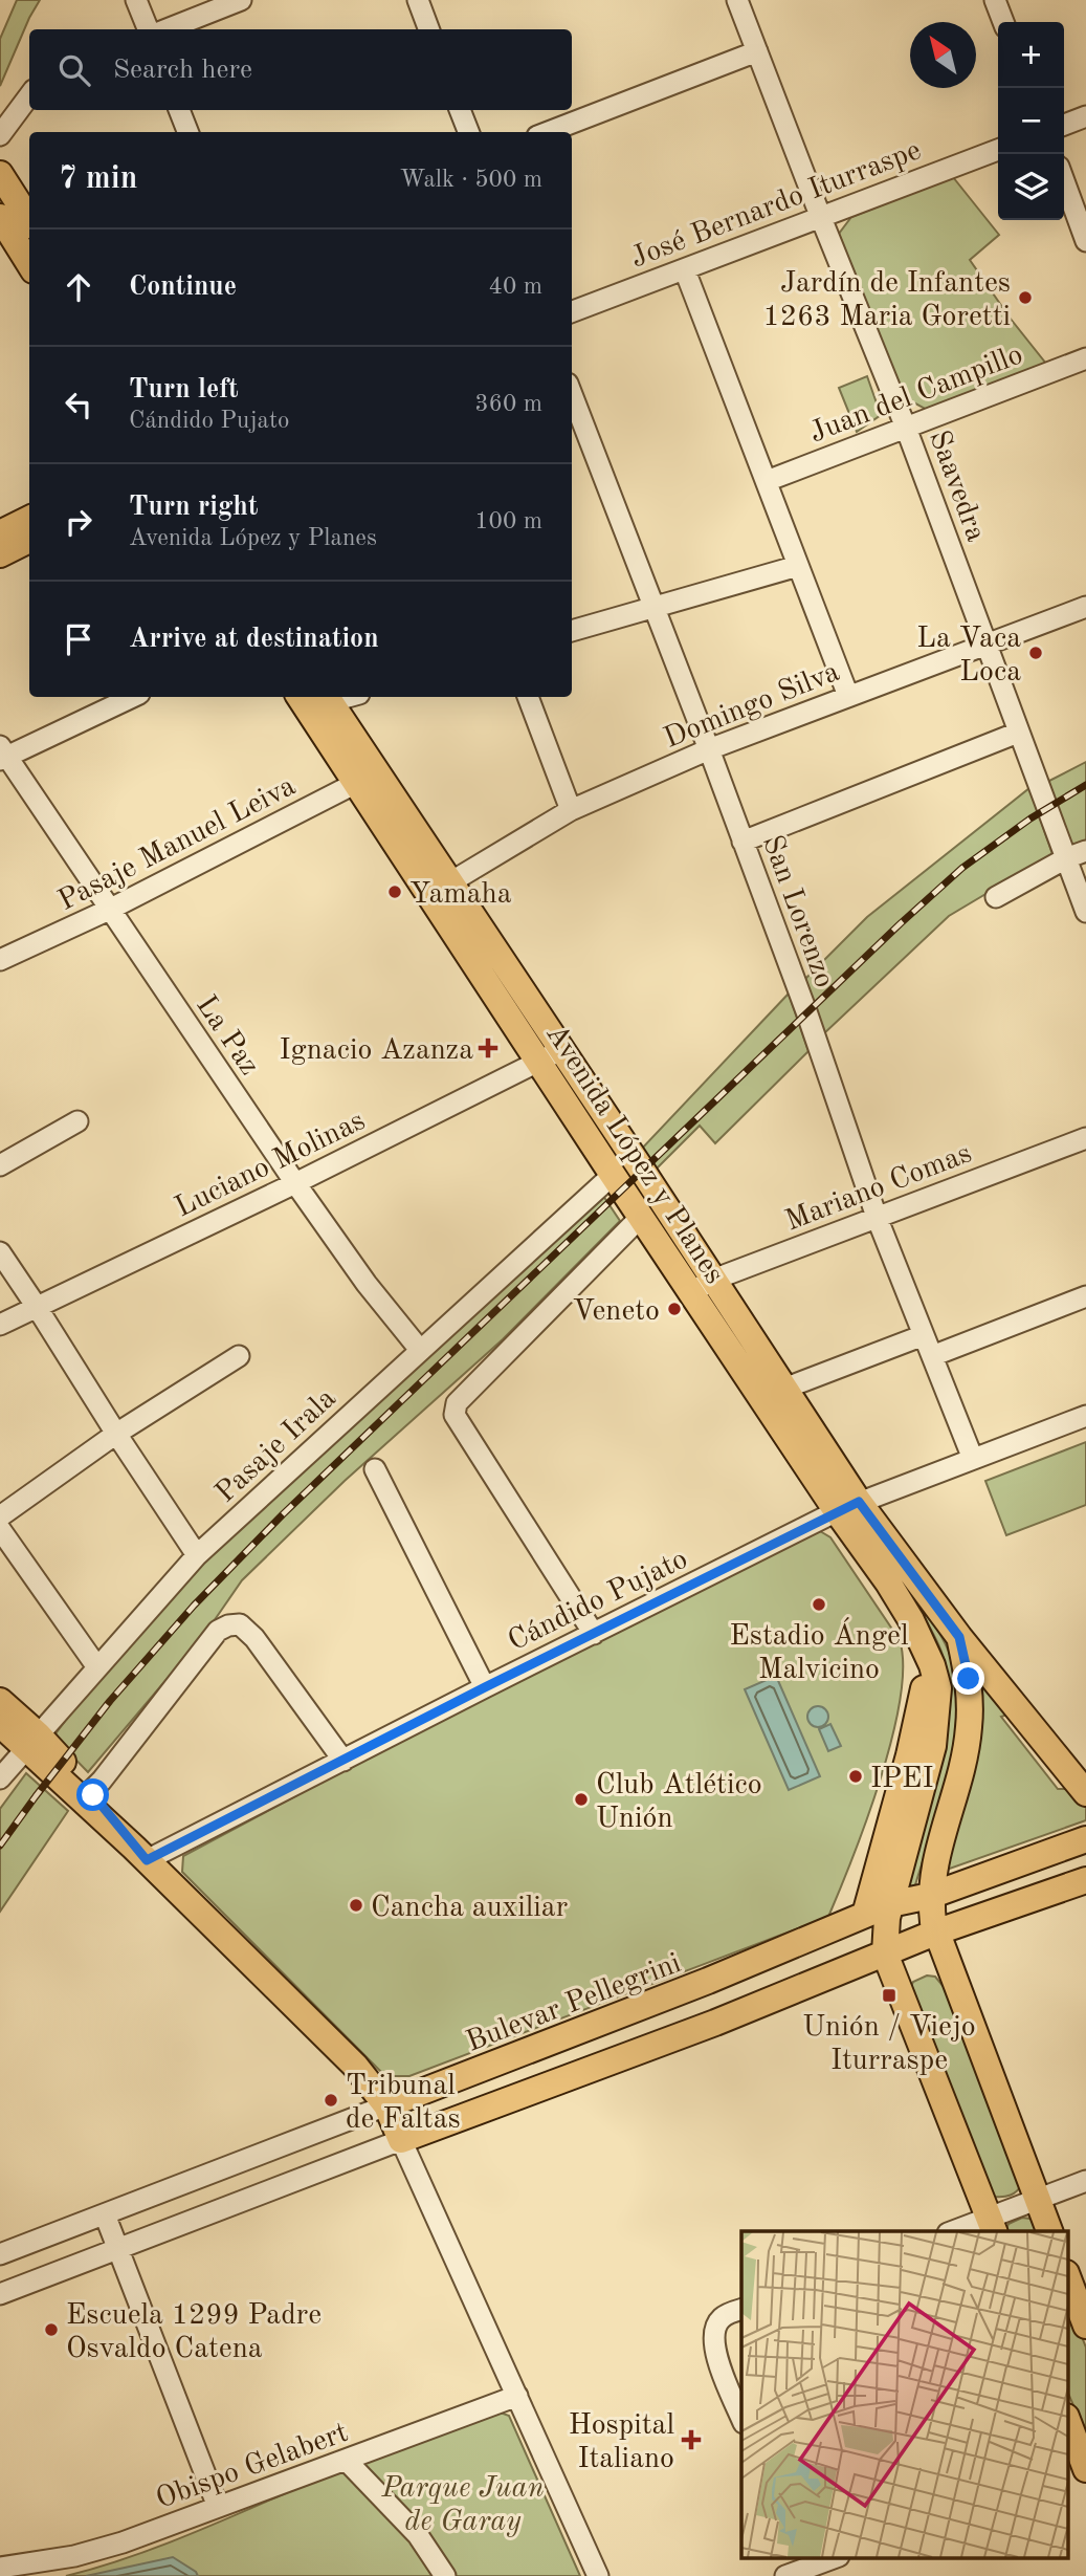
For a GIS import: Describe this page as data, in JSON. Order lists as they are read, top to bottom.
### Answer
{
  "streets": {
    "main road": ["Avenida López y Planes", "Bulevar Pellegrini"],
    "street": [
      "José Bernardo Iturraspe",
      "Juan del Campillo",
      "Saavedra",
      "Domingo Silva",
      "Pasaje Manuel Leiva",
      "San Lorenzo",
      "La Paz",
      "Luciano Molinas",
      "Mariano Comas",
      "Pasaje Irala",
      "Cándido Pujato",
      "Obispo Gelabert"
    ]
  },
  "crossings": [
    ["José Bernardo Iturraspe", "Saavedra"],
    ["Juan del Campillo", "Saavedra"],
    ["Saavedra", "Domingo Silva"],
    ["Domingo Silva", "San Lorenzo"],
    ["Domingo Silva", "Avenida López y Planes"],
    ["Pasaje Manuel Leiva", "La Paz"],
    ["Pasaje Manuel Leiva", "Avenida López y Planes"],
    ["San Lorenzo", "Mariano Comas"],
    ["San Lorenzo", "Cándido Pujato"],
    ["La Paz", "Luciano Molinas"],
    ["La Paz", "Pasaje Irala"],
    ["Avenida López y Planes", "Luciano Molinas"],
    ["Avenida López y Planes", "Mariano Comas"],
    ["Avenida López y Planes", "Pasaje Irala"],
    ["Avenida López y Planes", "Cándido Pujato"],
    ["Avenida López y Planes", "Bulevar Pellegrini"]
  ],
  "parks": ["Parque Juan de Garay"],
  "places": {
    "other": [
      "Jardín de Infantes 1263 Maria Goretti",
      "La Vaca Loca",
      "Yamaha",
      "Veneto",
      "Estadio Ángel Malvicino",
      "IPEI",
      "Club Atlético Unión",
      "Cancha auxiliar",
      "Tribunal de Faltas",
      "Escuela 1299 Padre Osvaldo Catena"
    ],
    "health": ["Ignacio Azanza", "Hospital Italiano"],
    "transit": ["Unión / Viejo Iturraspe"]
  },
  "north": "top left",
  "page": {
    "map_buttons": ["+", "−"],
    "search": "Search here",
    "heading": ["7 min", "Walk · 500 m"],
    "list": [
      ["Continue", "40 m"],
      ["Turn left", "Cándido Pujato", "360 m"],
      ["Turn right", "Avenida López y Planes", "100 m"],
      "Arrive at destination"
    ]
  }
}
